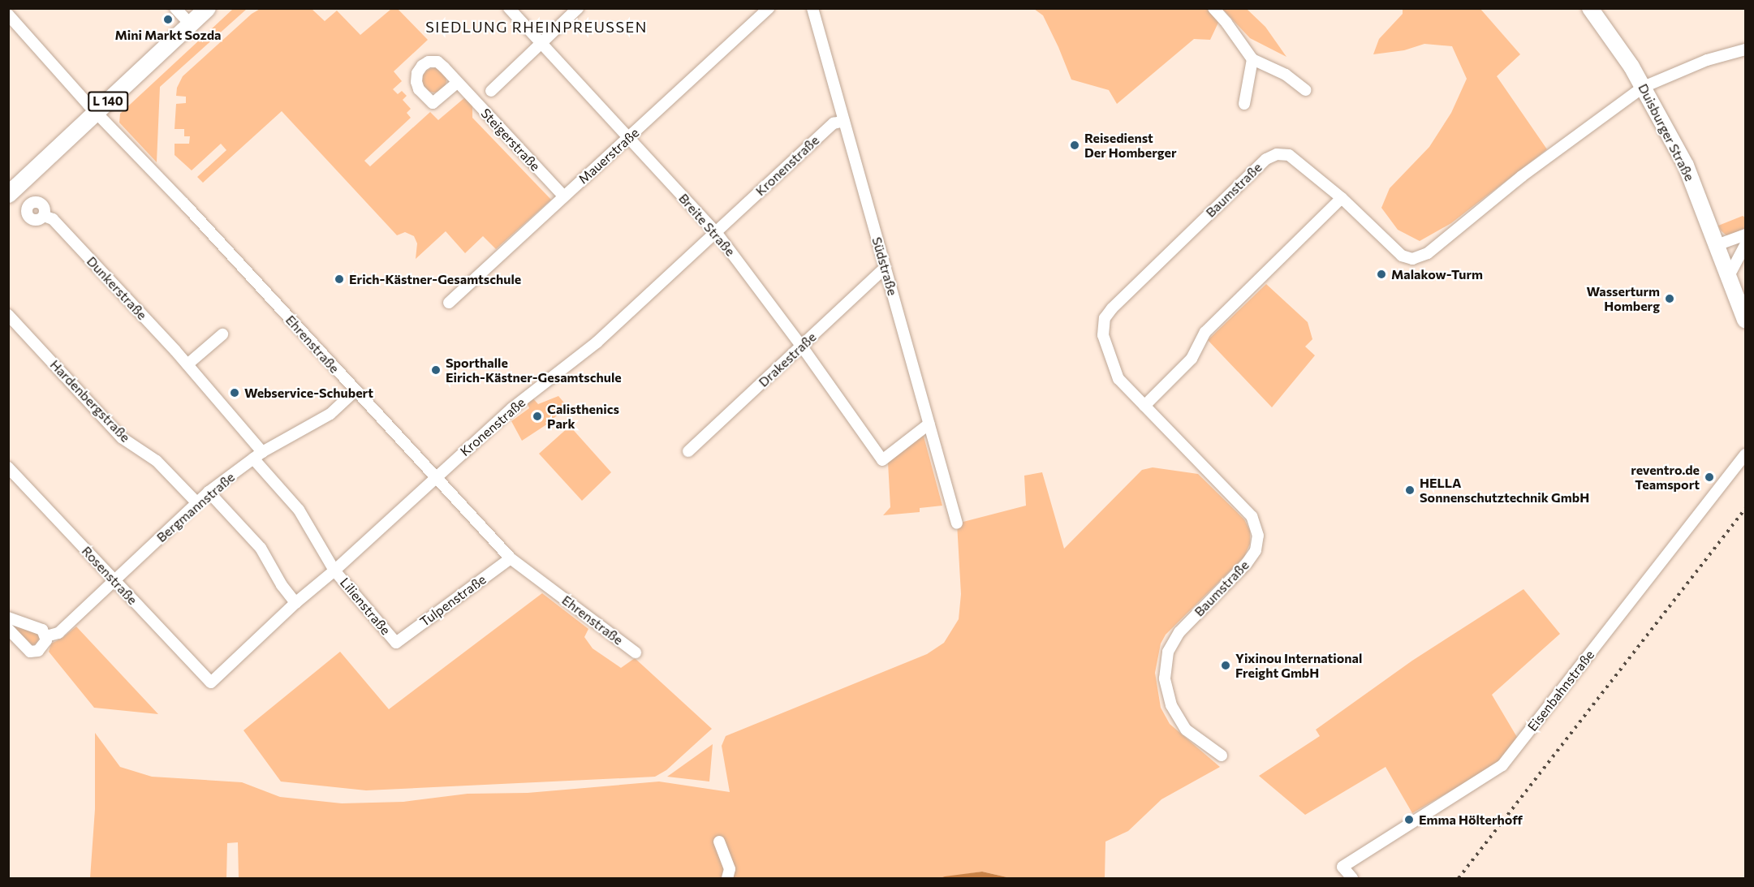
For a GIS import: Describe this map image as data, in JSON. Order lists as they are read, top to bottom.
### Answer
{
  "streets": {
    "main road": ["L 140", "Duisburger Straße"],
    "street": [
      "Steigerstraße",
      "Mauerstraße",
      "Kronenstraße",
      "Baumstraße",
      "Breite Straße",
      "Südstraße",
      "Dunkerstraße",
      "Ehrenstraße",
      "Drakestraße",
      "Hardenbergstraße",
      "Bergmannstraße",
      "Rosenstraße",
      "Tulpenstraße",
      "Lilienstraße",
      "Eisenbahnstraße"
    ]
  },
  "crossings": [
    ["L 140", "Ehrenstraße"],
    ["Duisburger Straße", "Baumstraße"],
    ["Steigerstraße", "Mauerstraße"],
    ["Mauerstraße", "Breite Straße"],
    ["Kronenstraße", "Breite Straße"],
    ["Kronenstraße", "Südstraße"],
    ["Kronenstraße", "Dunkerstraße"],
    ["Kronenstraße", "Ehrenstraße"],
    ["Kronenstraße", "Rosenstraße"],
    ["Kronenstraße", "Lilienstraße"],
    ["Breite Straße", "Südstraße"],
    ["Breite Straße", "Drakestraße"],
    ["Südstraße", "Drakestraße"],
    ["Dunkerstraße", "Bergmannstraße"],
    ["Dunkerstraße", "Lilienstraße"],
    ["Ehrenstraße", "Bergmannstraße"],
    ["Ehrenstraße", "Tulpenstraße"],
    ["Hardenbergstraße", "Bergmannstraße"],
    ["Bergmannstraße", "Rosenstraße"],
    ["Tulpenstraße", "Lilienstraße"]
  ],
  "districts": ["SIEDLUNG RHEINPREUSSEN"],
  "places": [
    "Mini Markt Sozda",
    "Reisedienst Der Homberger",
    "Malakow-Turm",
    "Erich-Kästner-Gesamtschule",
    "Wasserturm Homberg",
    "Sporthalle Eirich-Kästner-Gesamtschule",
    "Webservice-Schubert",
    "Calisthenics Park",
    "reventro.de Teamsport",
    "HELLA Sonnenschutztechnik GmbH",
    "Yixinou International Freight GmbH",
    "Emma Hölterhoff"
  ]
}
